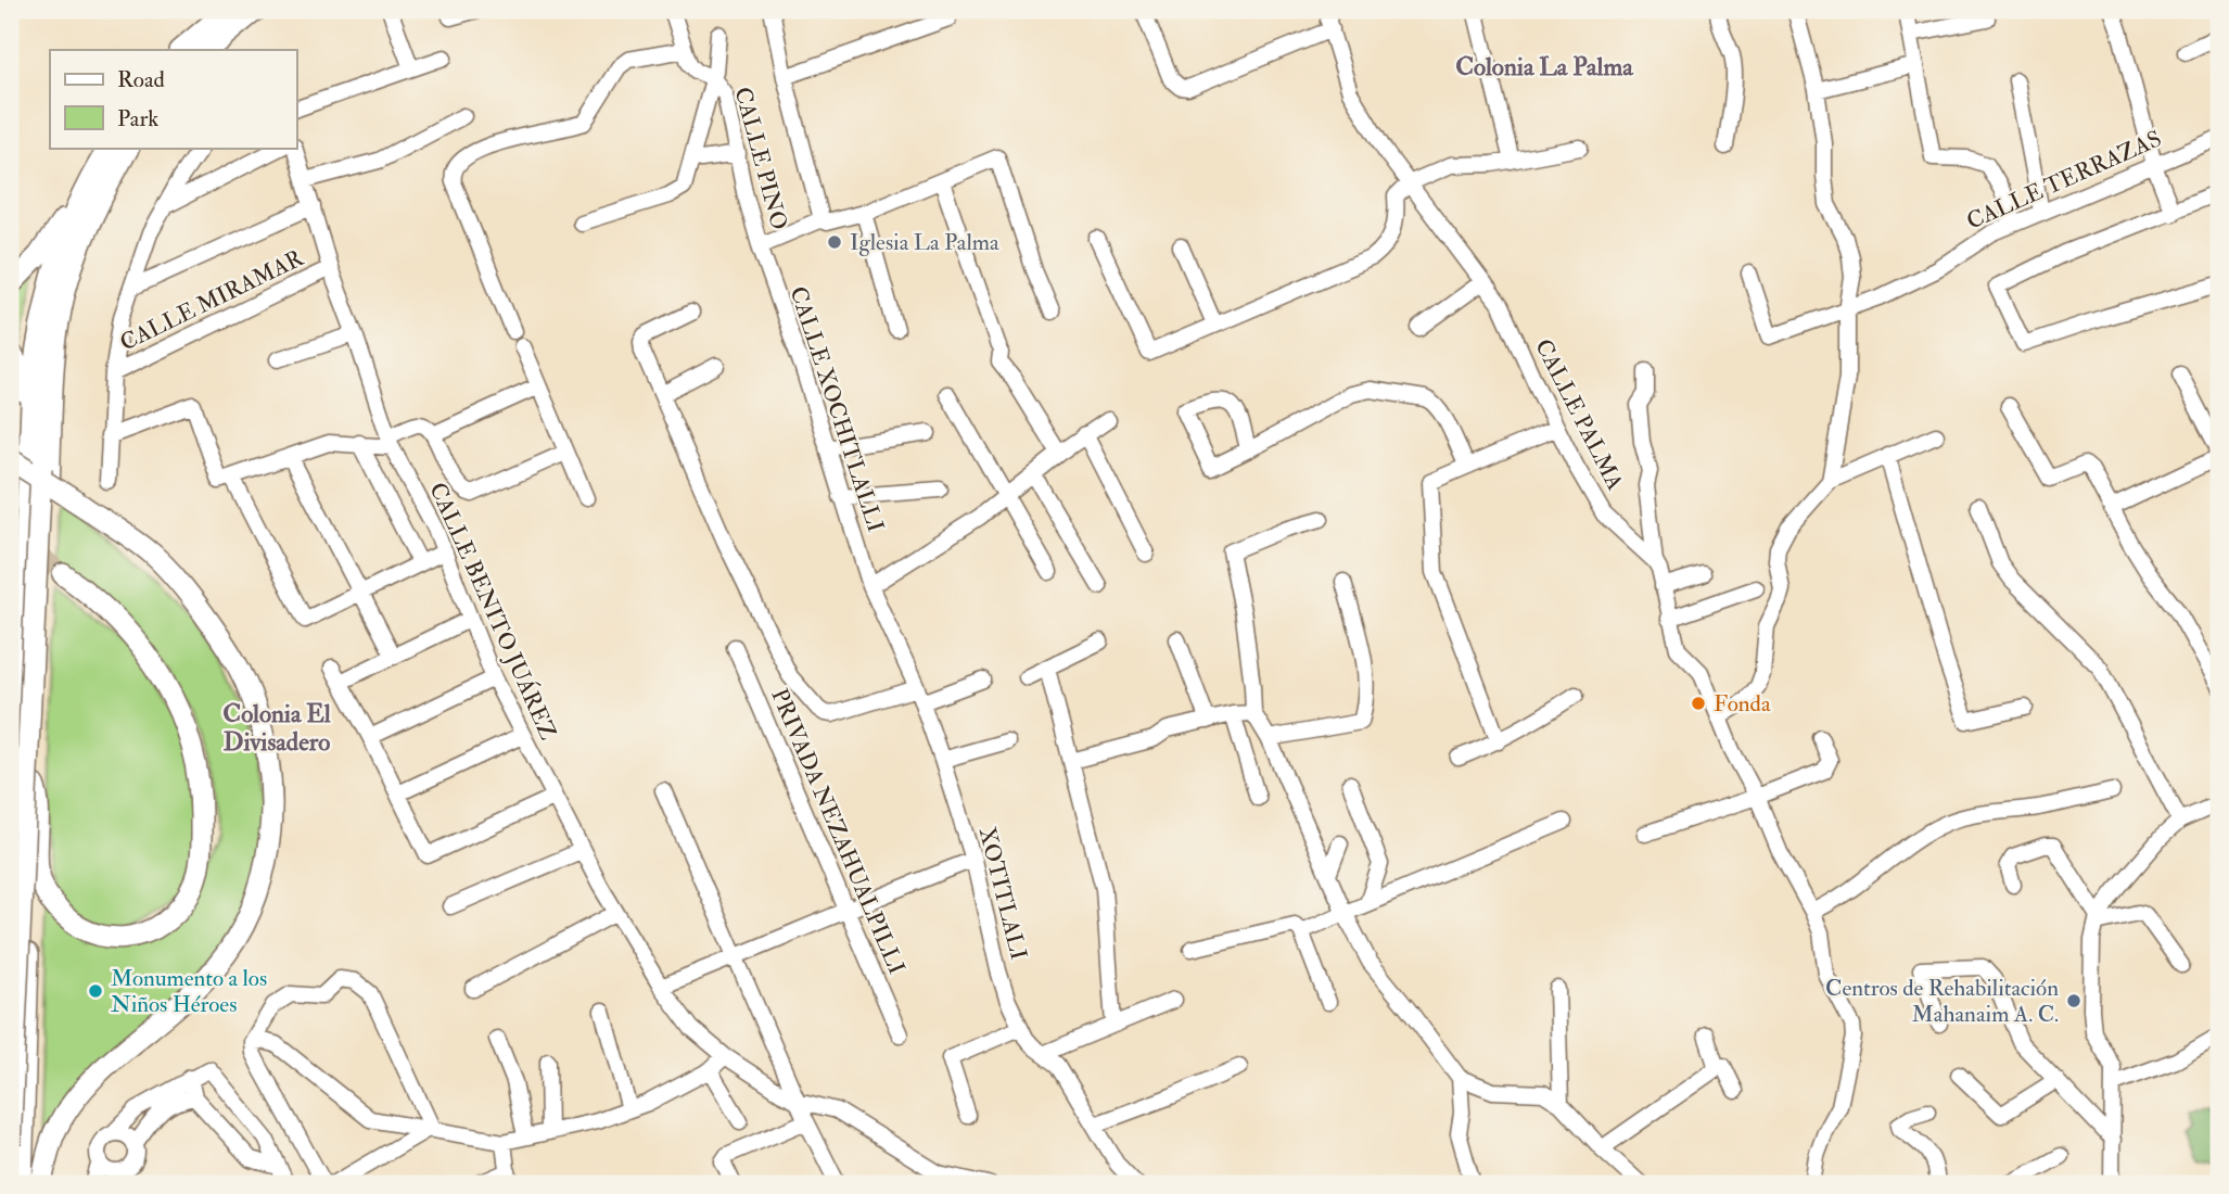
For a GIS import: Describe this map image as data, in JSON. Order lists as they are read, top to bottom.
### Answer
{
  "streets": {
    "street": [
      "CALLE PINO",
      "CALLE TERRAZAS",
      "CALLE MIRAMAR",
      "CALLE XOCHITLALLI",
      "CALLE PALMA",
      "CALLE BENITO JUÁREZ",
      "PRIVADA NEZAHUALPILLI",
      "XOTITLALI"
    ]
  },
  "crossings": [
    ["CALLE PINO", "CALLE XOCHITLALLI"],
    ["CALLE MIRAMAR", "CALLE BENITO JUÁREZ"],
    ["CALLE XOCHITLALLI", "XOTITLALI"]
  ],
  "districts": ["Colonia La Palma", "Colonia El Divisadero"],
  "places": [
    "Iglesia La Palma",
    "Fonda",
    "Monumento a los Niños Héroes",
    "Centros de Rehabilitación Mahanaim A. C."
  ],
  "legend": ["Road", "Park"]
}
